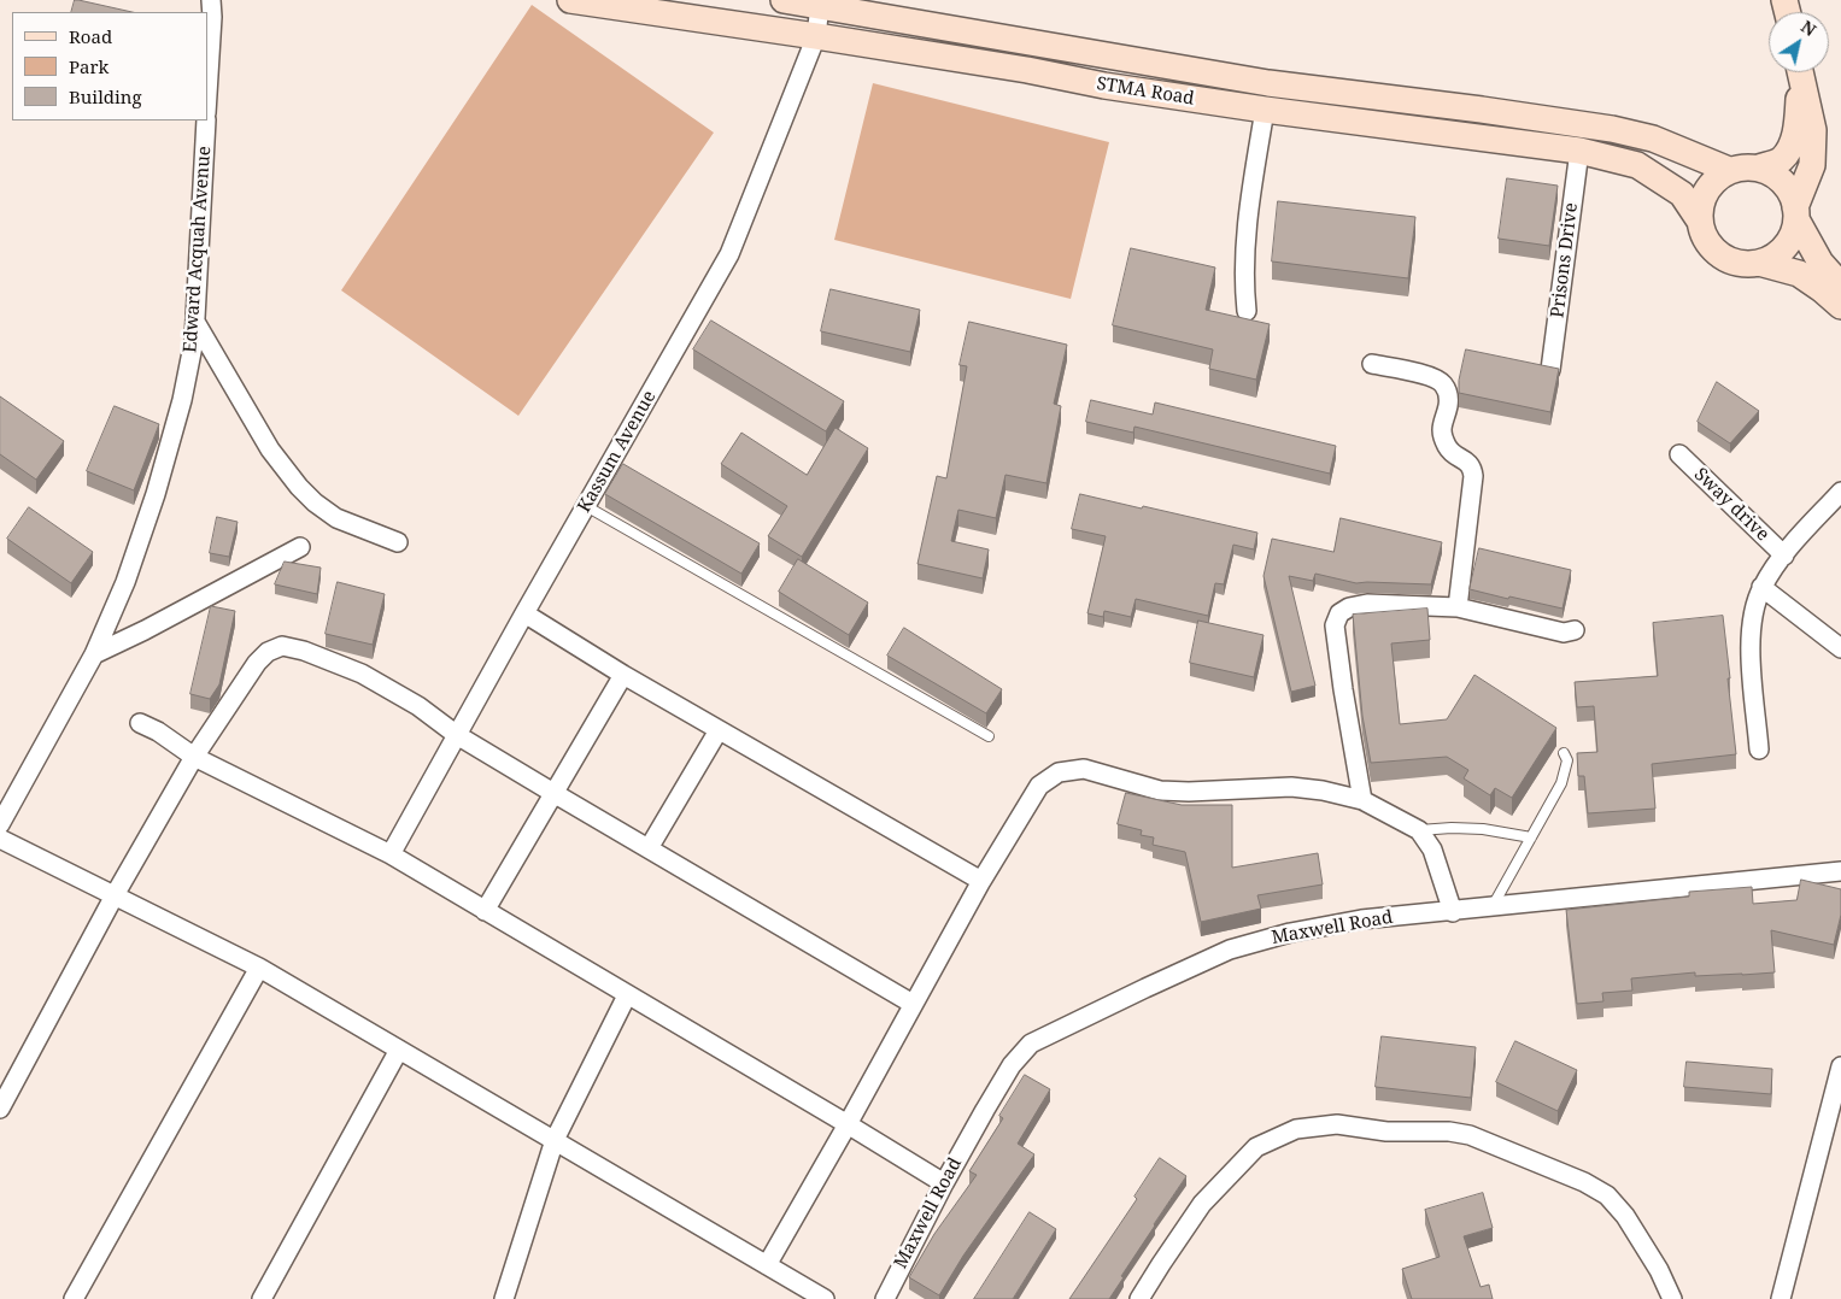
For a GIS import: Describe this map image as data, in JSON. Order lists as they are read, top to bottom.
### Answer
{
  "streets": {
    "main road": ["STMA Road"],
    "street": [
      "Edward Acquah Avenue",
      "Prisons Drive",
      "Kassum Avenue",
      "Sway drive",
      "Maxwell Road"
    ]
  },
  "crossings": [
    ["STMA Road", "Prisons Drive"],
    ["STMA Road", "Kassum Avenue"]
  ],
  "legend": ["Road", "Park", "Building"],
  "north": "top right"
}
